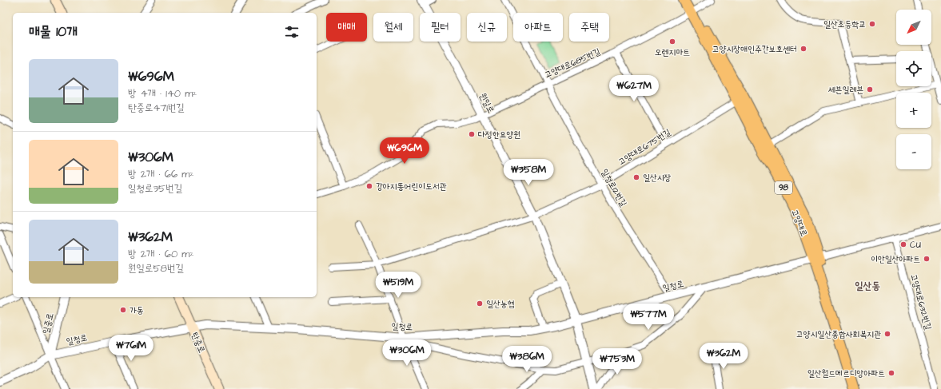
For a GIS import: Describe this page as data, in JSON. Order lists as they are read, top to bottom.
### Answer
{
  "streets": {
    "main road": ["98", "고양대로", "탄중로"],
    "street": [
      "고양대로685번길",
      "원일로",
      "고양대로675번길",
      "일청로12번길",
      "일청로",
      "고양대로632번길",
      "일중로"
    ]
  },
  "crossings": [
    ["고양대로685번길", "원일로"],
    ["고양대로685번길", "일청로12번길"],
    ["고양대로685번길", "고양대로"],
    ["원일로", "고양대로675번길"],
    ["원일로", "일청로"],
    ["고양대로675번길", "일청로12번길"],
    ["고양대로675번길", "고양대로"],
    ["일청로12번길", "일청로"],
    ["고양대로", "일청로"],
    ["일청로", "일중로"],
    ["일청로", "탄중로"]
  ],
  "districts": ["일산동"],
  "places": [
    "일산초등학교",
    "오렌지마트",
    "고양시장애인주간보호센터",
    "세븐일레븐",
    "다정한요양원",
    "일산시장",
    "강아지똥어린이도서관",
    "CU",
    "이안일산아파트",
    "일산농협",
    "가동",
    "고양시일산종합사회복지관",
    "일산월드메르디앙아파트"
  ],
  "north": "bottom left",
  "page": {
    "map_buttons": ["+", "−"],
    "chip": [
      "매매",
      "월세",
      "필터",
      "신규",
      "아파트",
      "주택"
    ],
    "heading": "매물 10개",
    "list": [
      {
        "name": "₩696M",
        "note": "방 4개 · 140 m² · 탄중로471번길"
      },
      {
        "name": "₩306M",
        "note": "방 2개 · 66 m² · 일청로35번길"
      },
      {
        "name": "₩362M",
        "note": "방 2개 · 60 m² · 원일로58번길"
      }
    ],
    "price": [
      "₩627M",
      "₩696M",
      "₩358M",
      "₩519M",
      "₩577M",
      "₩761M",
      "₩306M",
      "₩362M",
      "₩386M",
      "₩753M"
    ]
  }
}
